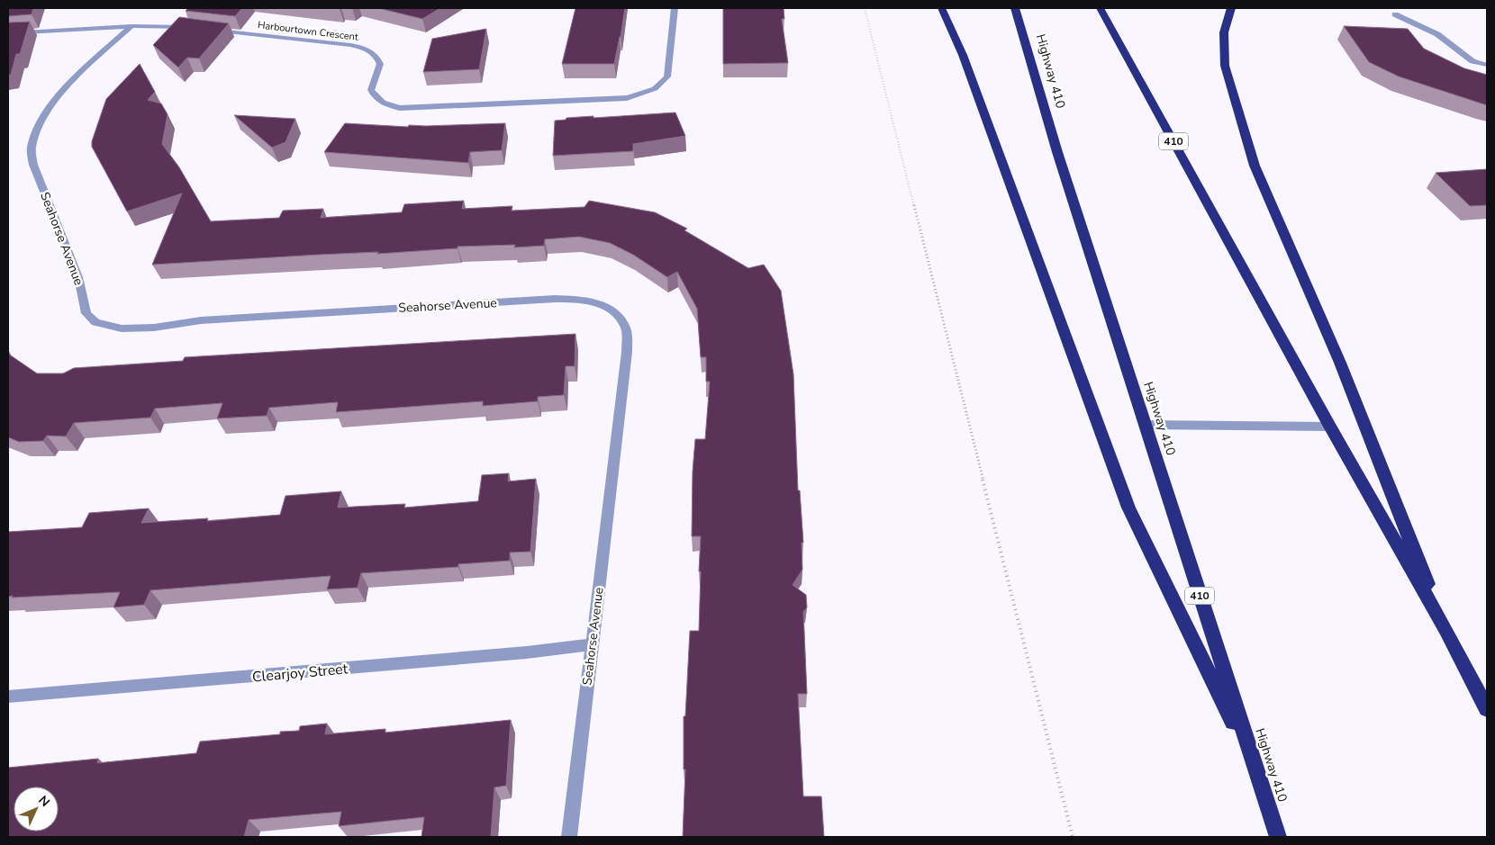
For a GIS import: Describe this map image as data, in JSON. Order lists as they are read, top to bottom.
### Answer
{
  "streets": {
    "highway": ["Highway 410", "410"],
    "street": ["Harbourtown Crescent", "Seahorse Avenue", "Clearjoy Street"]
  },
  "crossings": [
    ["Seahorse Avenue", "Clearjoy Street"]
  ],
  "north": "top right"
}
